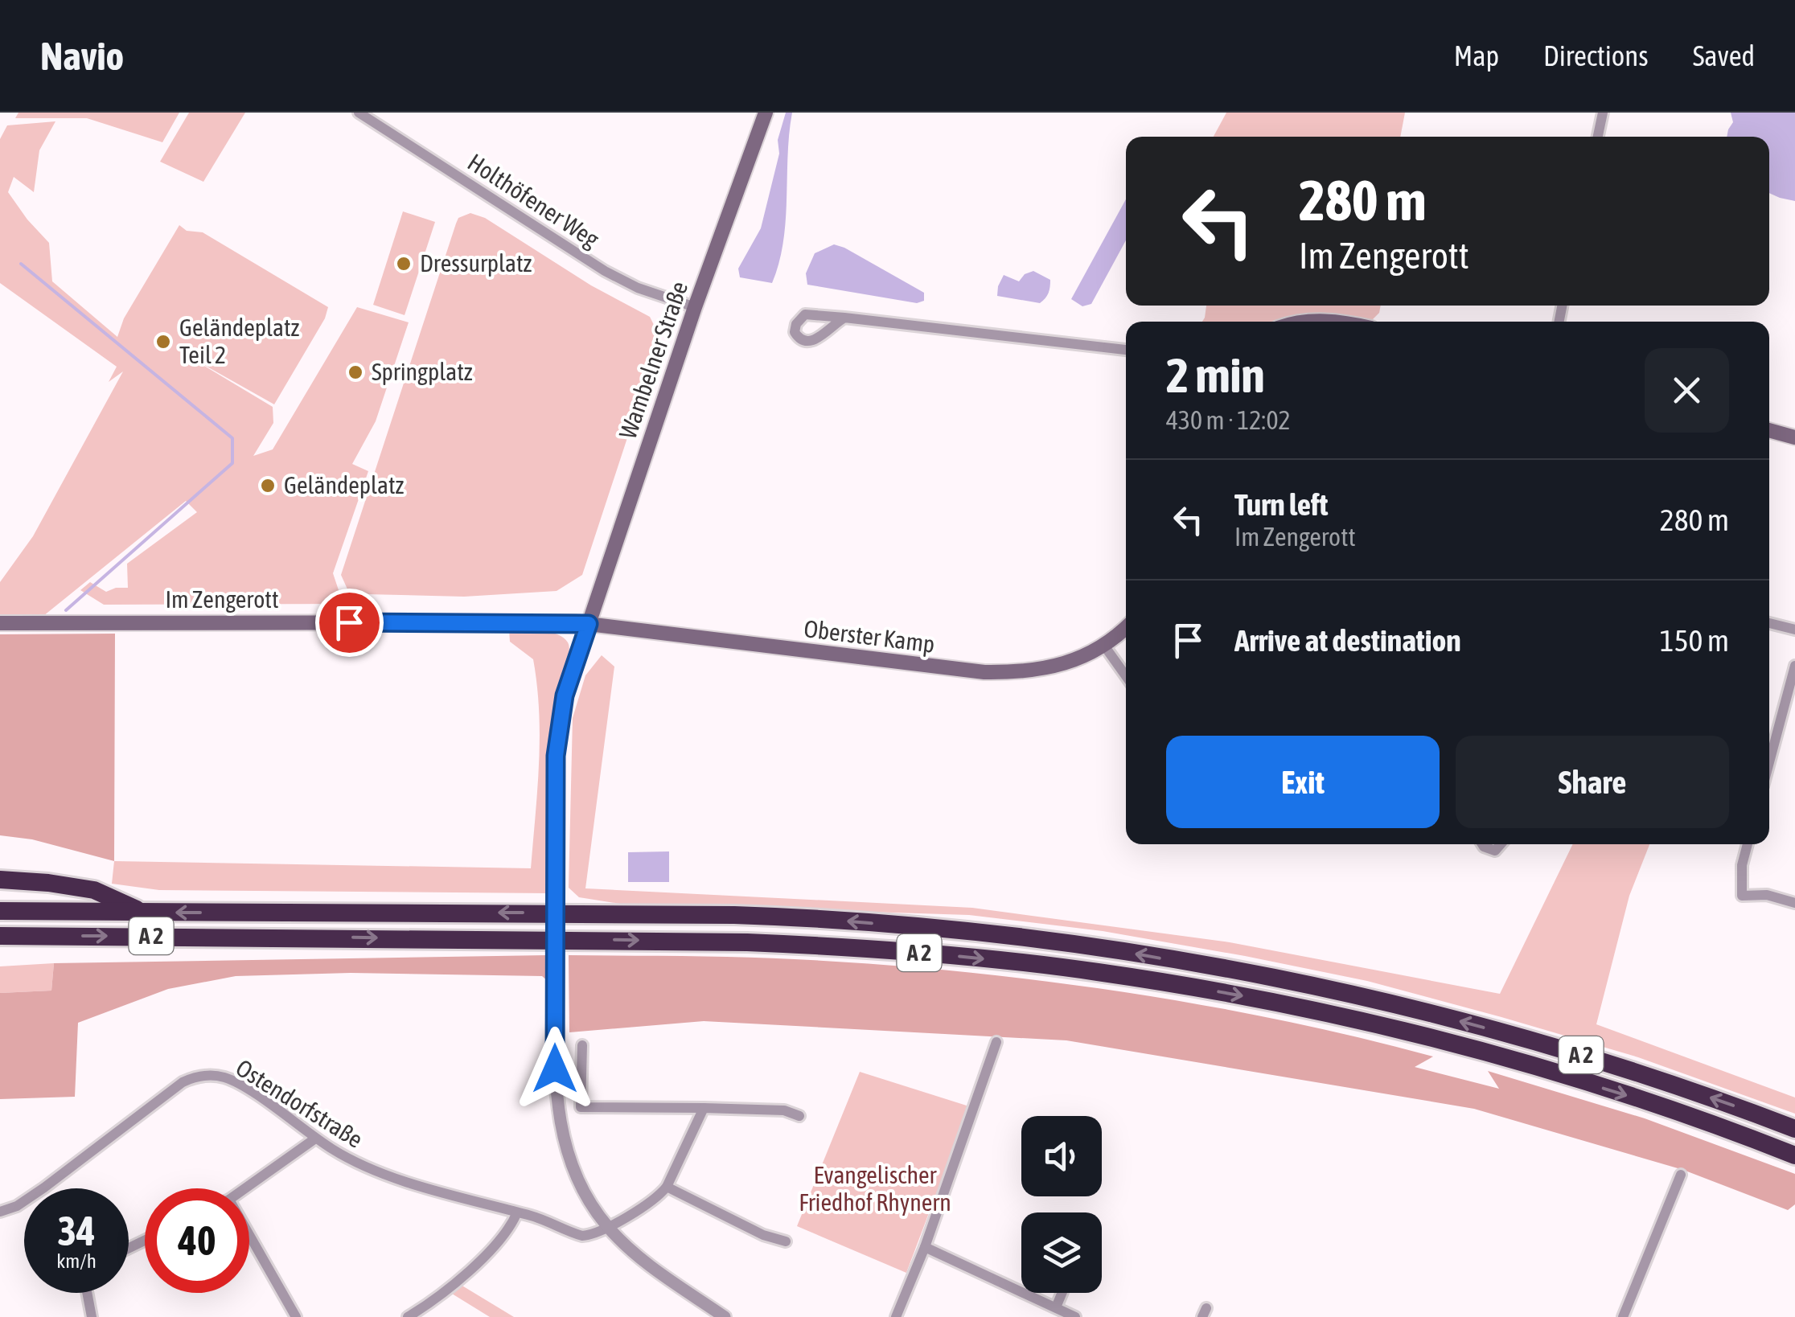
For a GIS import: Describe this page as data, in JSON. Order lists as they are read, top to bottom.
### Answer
{
  "streets": {
    "highway": ["A 2"],
    "main road": ["Wambelner Straße", "Im Zengerott", "Oberster Kamp"],
    "street": ["Holthöfener Weg", "Ostendorfstraße"]
  },
  "crossings": [
    ["Holthöfener Weg", "Wambelner Straße"],
    ["Wambelner Straße", "Im Zengerott"],
    ["Wambelner Straße", "Oberster Kamp"],
    ["Im Zengerott", "Oberster Kamp"]
  ],
  "parks": ["Evangelischer Friedhof Rhynern"],
  "places": [
    "Dressurplatz",
    "Geländeplatz Teil 2",
    "Springplatz",
    "Geländeplatz"
  ],
  "page": {
    "header": "Navio",
    "nav": ["Map", "Directions", "Saved"],
    "turn": ["280 m", "Im Zengerott"],
    "heading": ["2 min", "430 m · 12:02"],
    "list": [
      {
        "name": "Turn left",
        "note": "Im Zengerott",
        "value": "280 m"
      },
      {
        "name": "Arrive at destination",
        "value": "150 m"
      }
    ],
    "buttons": ["Exit", "Share"],
    "speed": "34 km/h",
    "limit": "40"
  }
}
